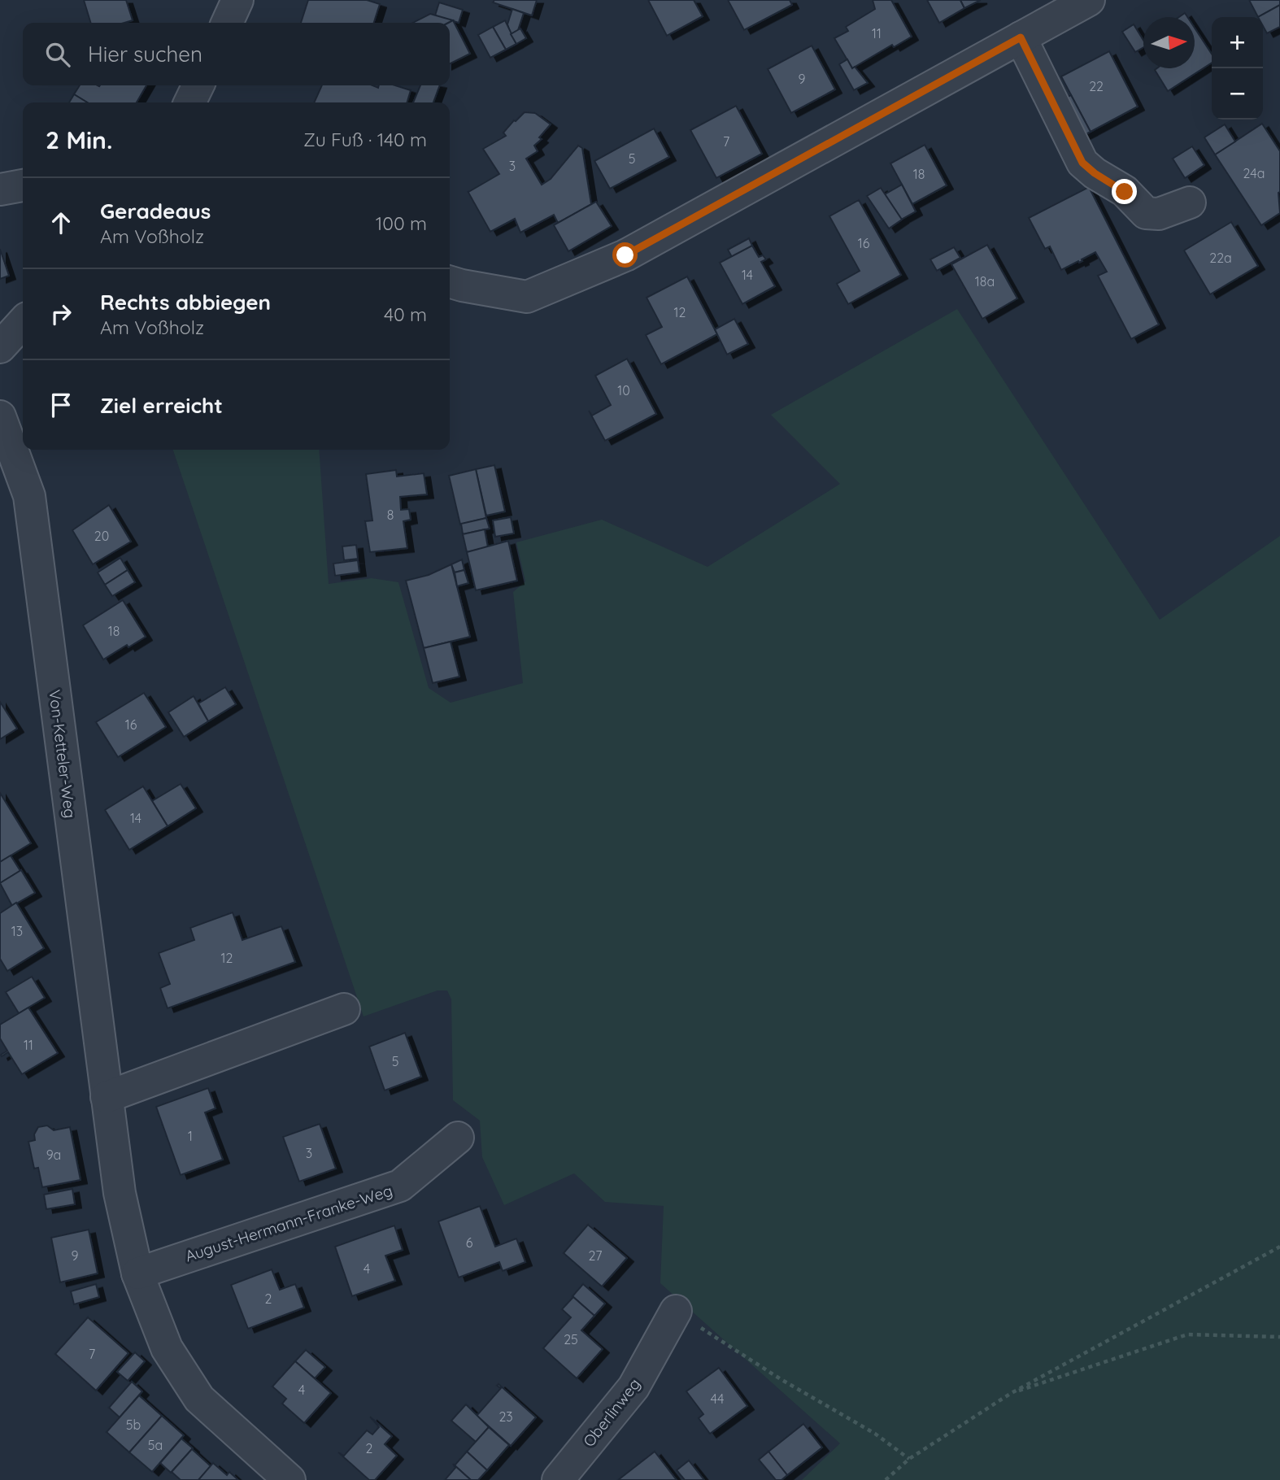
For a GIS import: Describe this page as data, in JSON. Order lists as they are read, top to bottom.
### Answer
{
  "streets": {
    "street": ["Von-Ketteler-Weg", "August-Hermann-Franke-Weg", "Oberlinweg"]
  },
  "crossings": [
    ["Von-Ketteler-Weg", "August-Hermann-Franke-Weg"]
  ],
  "house_numbers": [
    "11",
    "9",
    "22",
    "7",
    "5",
    "3",
    "24a",
    "18",
    "16",
    "22a",
    "14",
    "18a",
    "12",
    "10",
    "8",
    "20",
    "18",
    "16",
    "14",
    "13",
    "12",
    "11",
    "5",
    "1",
    "3",
    "9a",
    "6",
    "9",
    "27",
    "4",
    "2",
    "25",
    "7",
    "4",
    "44",
    "23",
    "5b",
    "5a",
    "2"
  ],
  "north": "right",
  "page": {
    "map_buttons": ["+", "−"],
    "search": "Hier suchen",
    "heading": ["2 Min.", "Zu Fuß · 140 m"],
    "list": [
      ["Geradeaus", "Am Voßholz", "100 m"],
      ["Rechts abbiegen", "Am Voßholz", "40 m"],
      "Ziel erreicht"
    ]
  }
}
